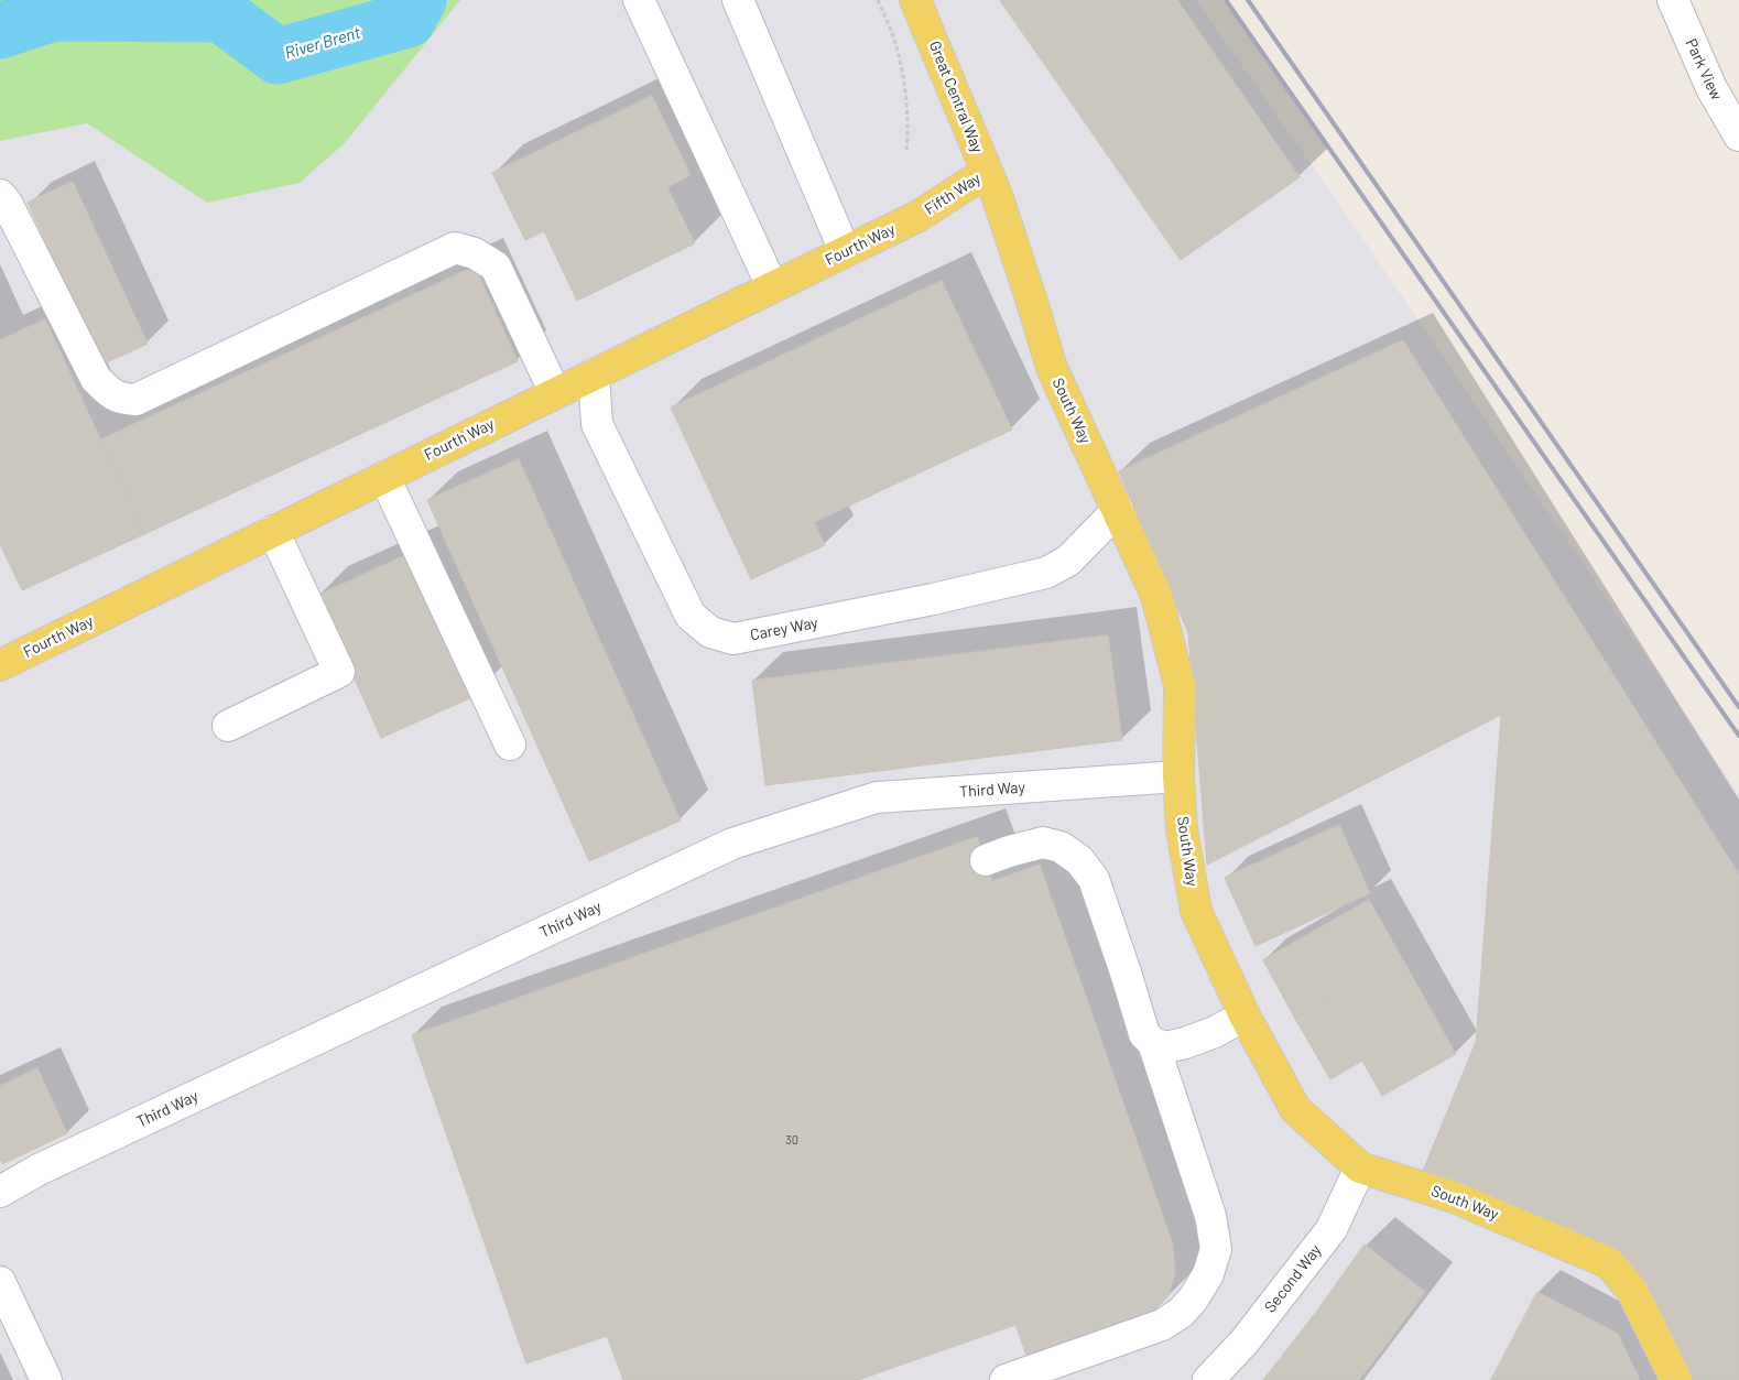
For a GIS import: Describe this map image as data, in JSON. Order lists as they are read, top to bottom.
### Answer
{
  "streets": {
    "main road": ["Great Central Way", "Fourth Way", "South Way"],
    "street": [
      "Park View",
      "Carey Way",
      "Third Way",
      "Second Way"
    ]
  },
  "crossings": [
    ["Great Central Way", "Fourth Way"],
    ["Great Central Way", "South Way"],
    ["Fourth Way", "South Way"],
    ["Fourth Way", "Carey Way"],
    ["South Way", "Carey Way"],
    ["South Way", "Third Way"],
    ["South Way", "Second Way"]
  ],
  "water": ["River Brent"],
  "house_numbers": ["30"]
}
